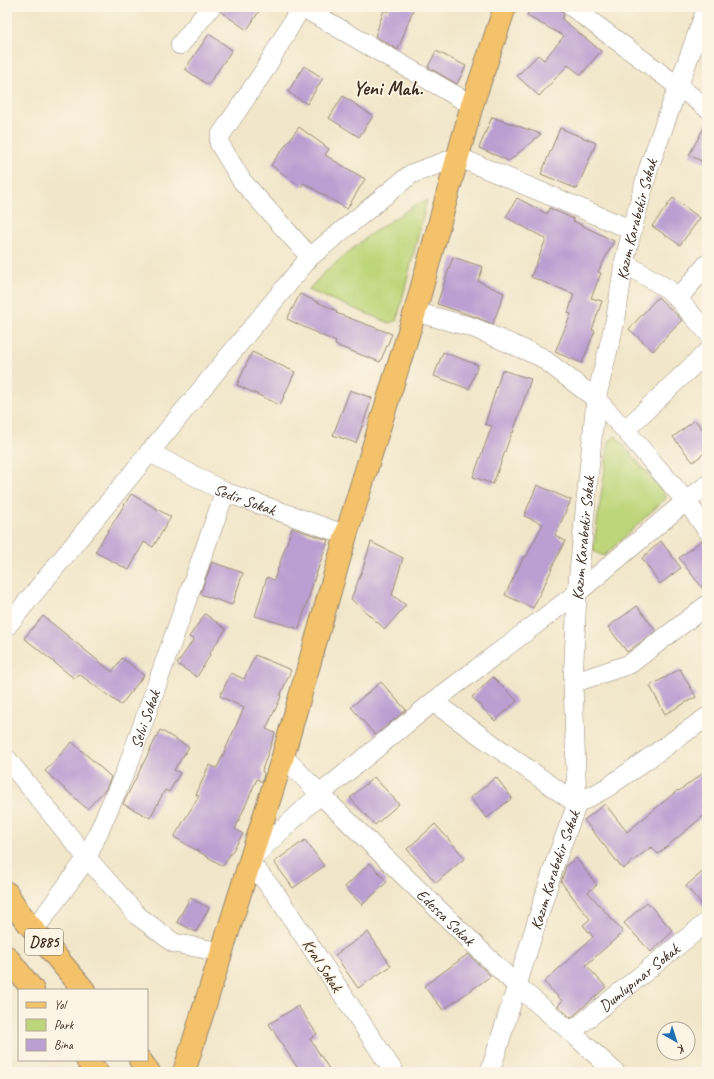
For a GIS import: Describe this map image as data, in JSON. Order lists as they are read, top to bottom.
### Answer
{
  "streets": {
    "main road": ["D885"],
    "street": [
      "Kazım Karabekir Sokak",
      "Sedir Sokak",
      "Selvi Sokak",
      "Edessa Sokak",
      "Kral Sokak",
      "Dumlupınar Sokak"
    ]
  },
  "crossings": [
    ["Kazım Karabekir Sokak", "Edessa Sokak"],
    ["Sedir Sokak", "Selvi Sokak"],
    ["Selvi Sokak", "D885"],
    ["Edessa Sokak", "Dumlupınar Sokak"]
  ],
  "districts": ["Yeni Mah."],
  "legend": ["Yol", "Park", "Bina"],
  "north": "bottom right"
}
